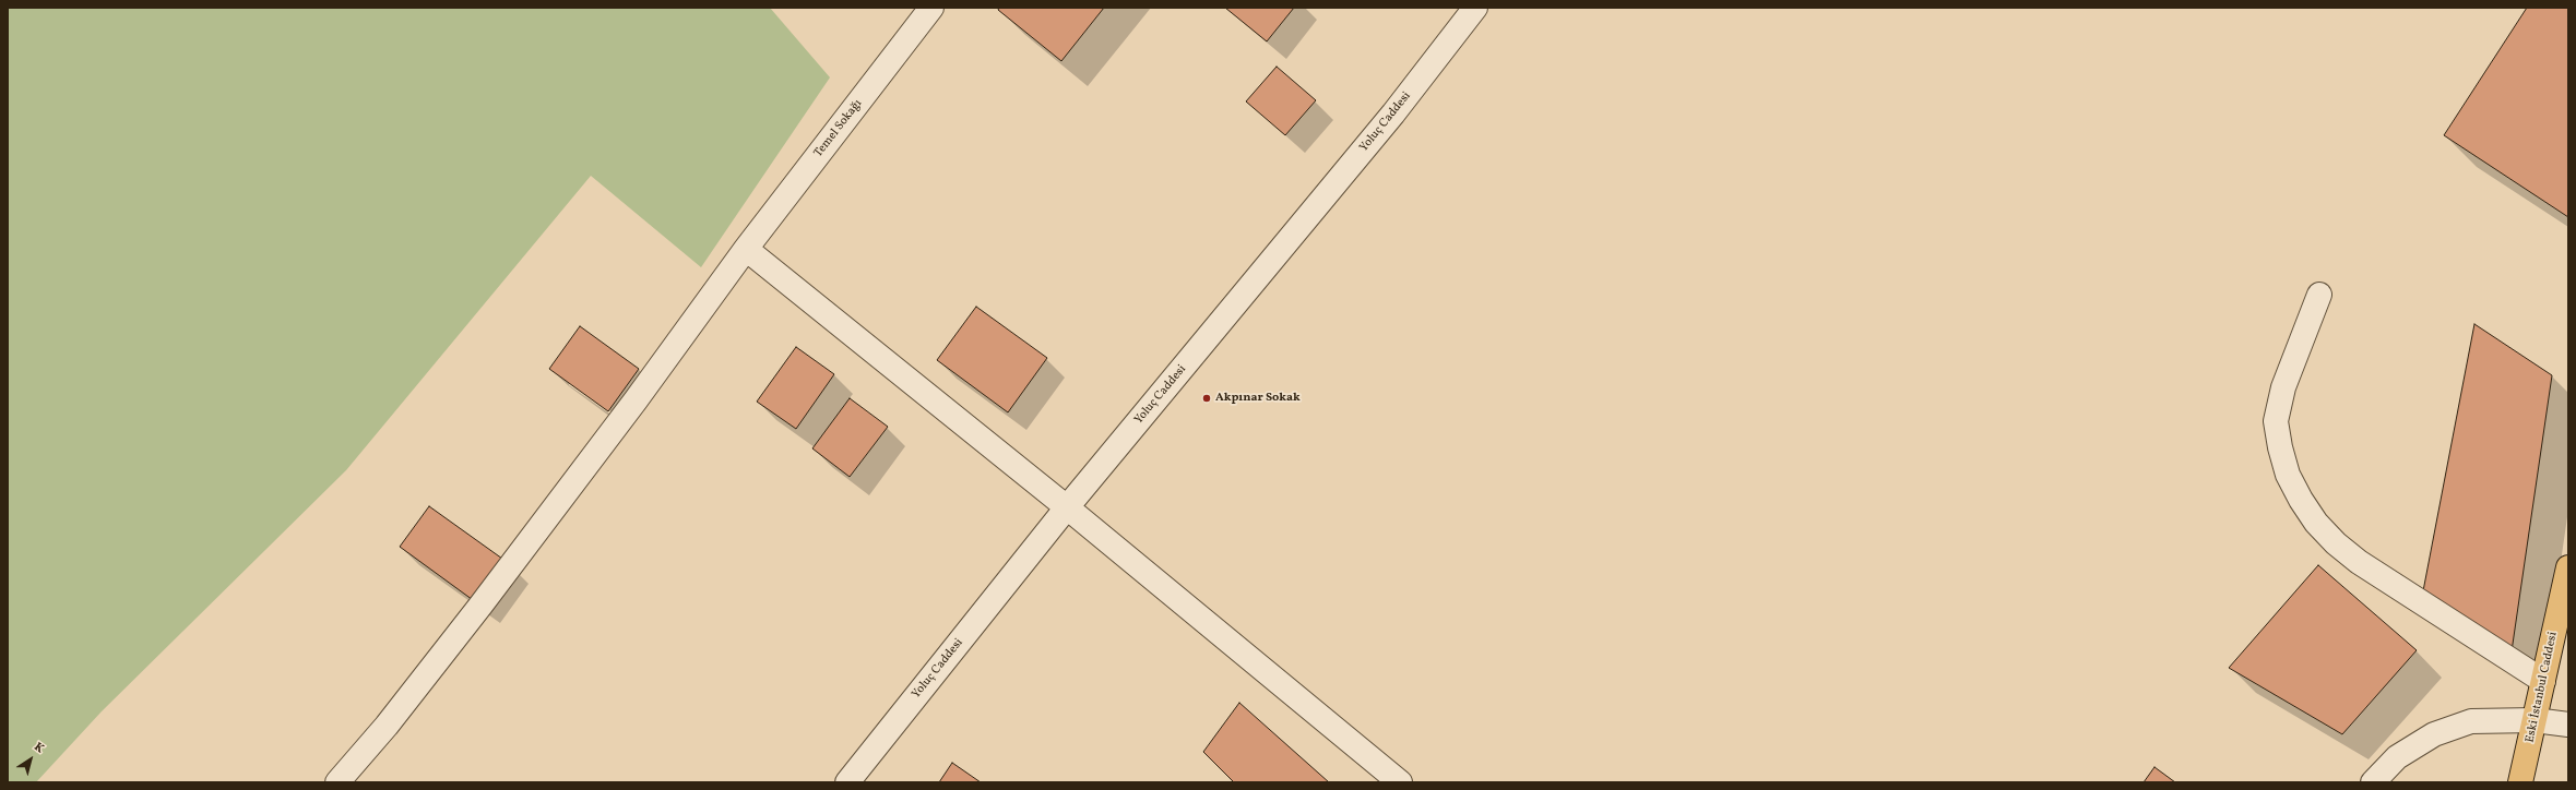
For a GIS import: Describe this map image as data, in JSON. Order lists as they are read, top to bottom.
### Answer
{
  "streets": {
    "main road": ["Eski İstanbul Caddesi"],
    "street": ["Yoluç Caddesi", "Temel Sokağı"]
  },
  "places": ["Akpınar Sokak"],
  "north": "top right"
}
